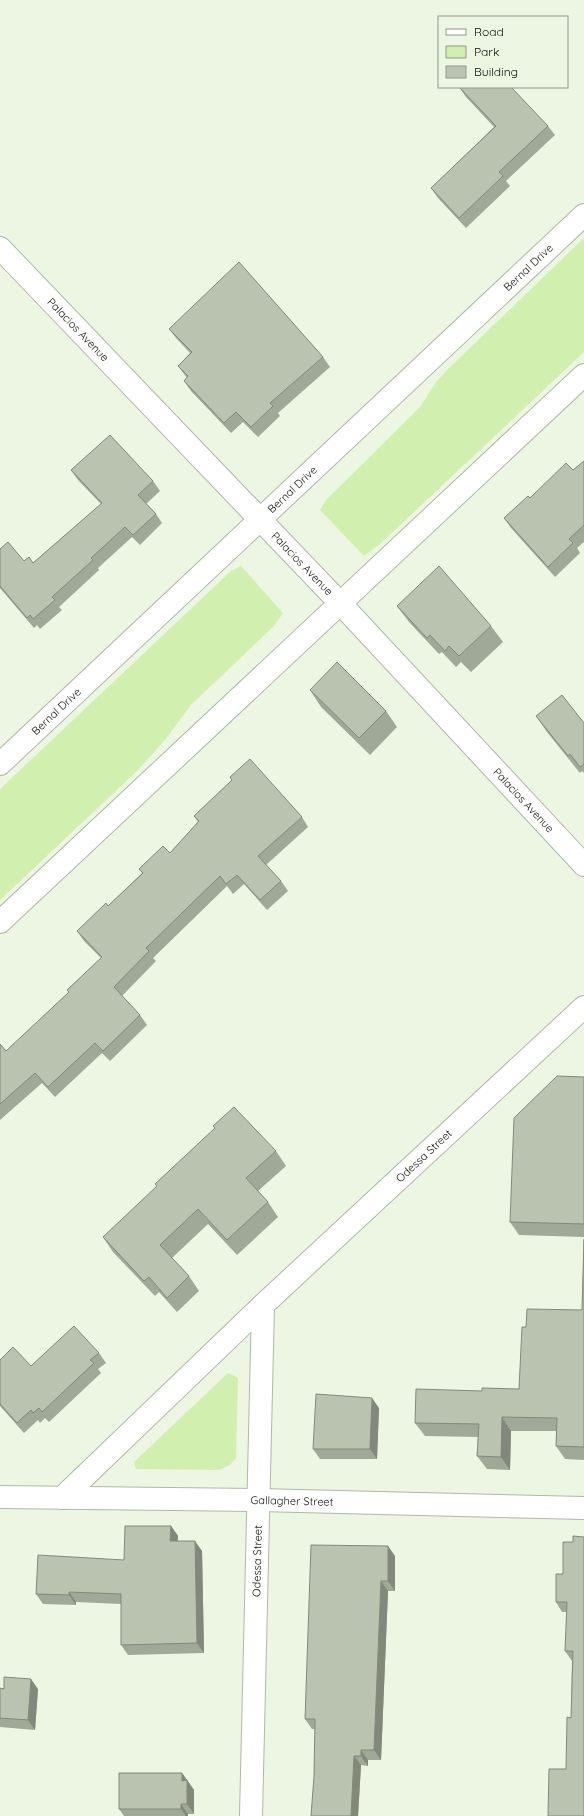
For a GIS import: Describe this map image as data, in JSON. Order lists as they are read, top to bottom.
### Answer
{
  "streets": {
    "street": [
      "Bernal Drive",
      "Palacios Avenue",
      "Odessa Street",
      "Gallagher Street"
    ]
  },
  "crossings": [
    ["Bernal Drive", "Palacios Avenue"],
    ["Odessa Street", "Gallagher Street"]
  ],
  "legend": ["Road", "Park", "Building"]
}
